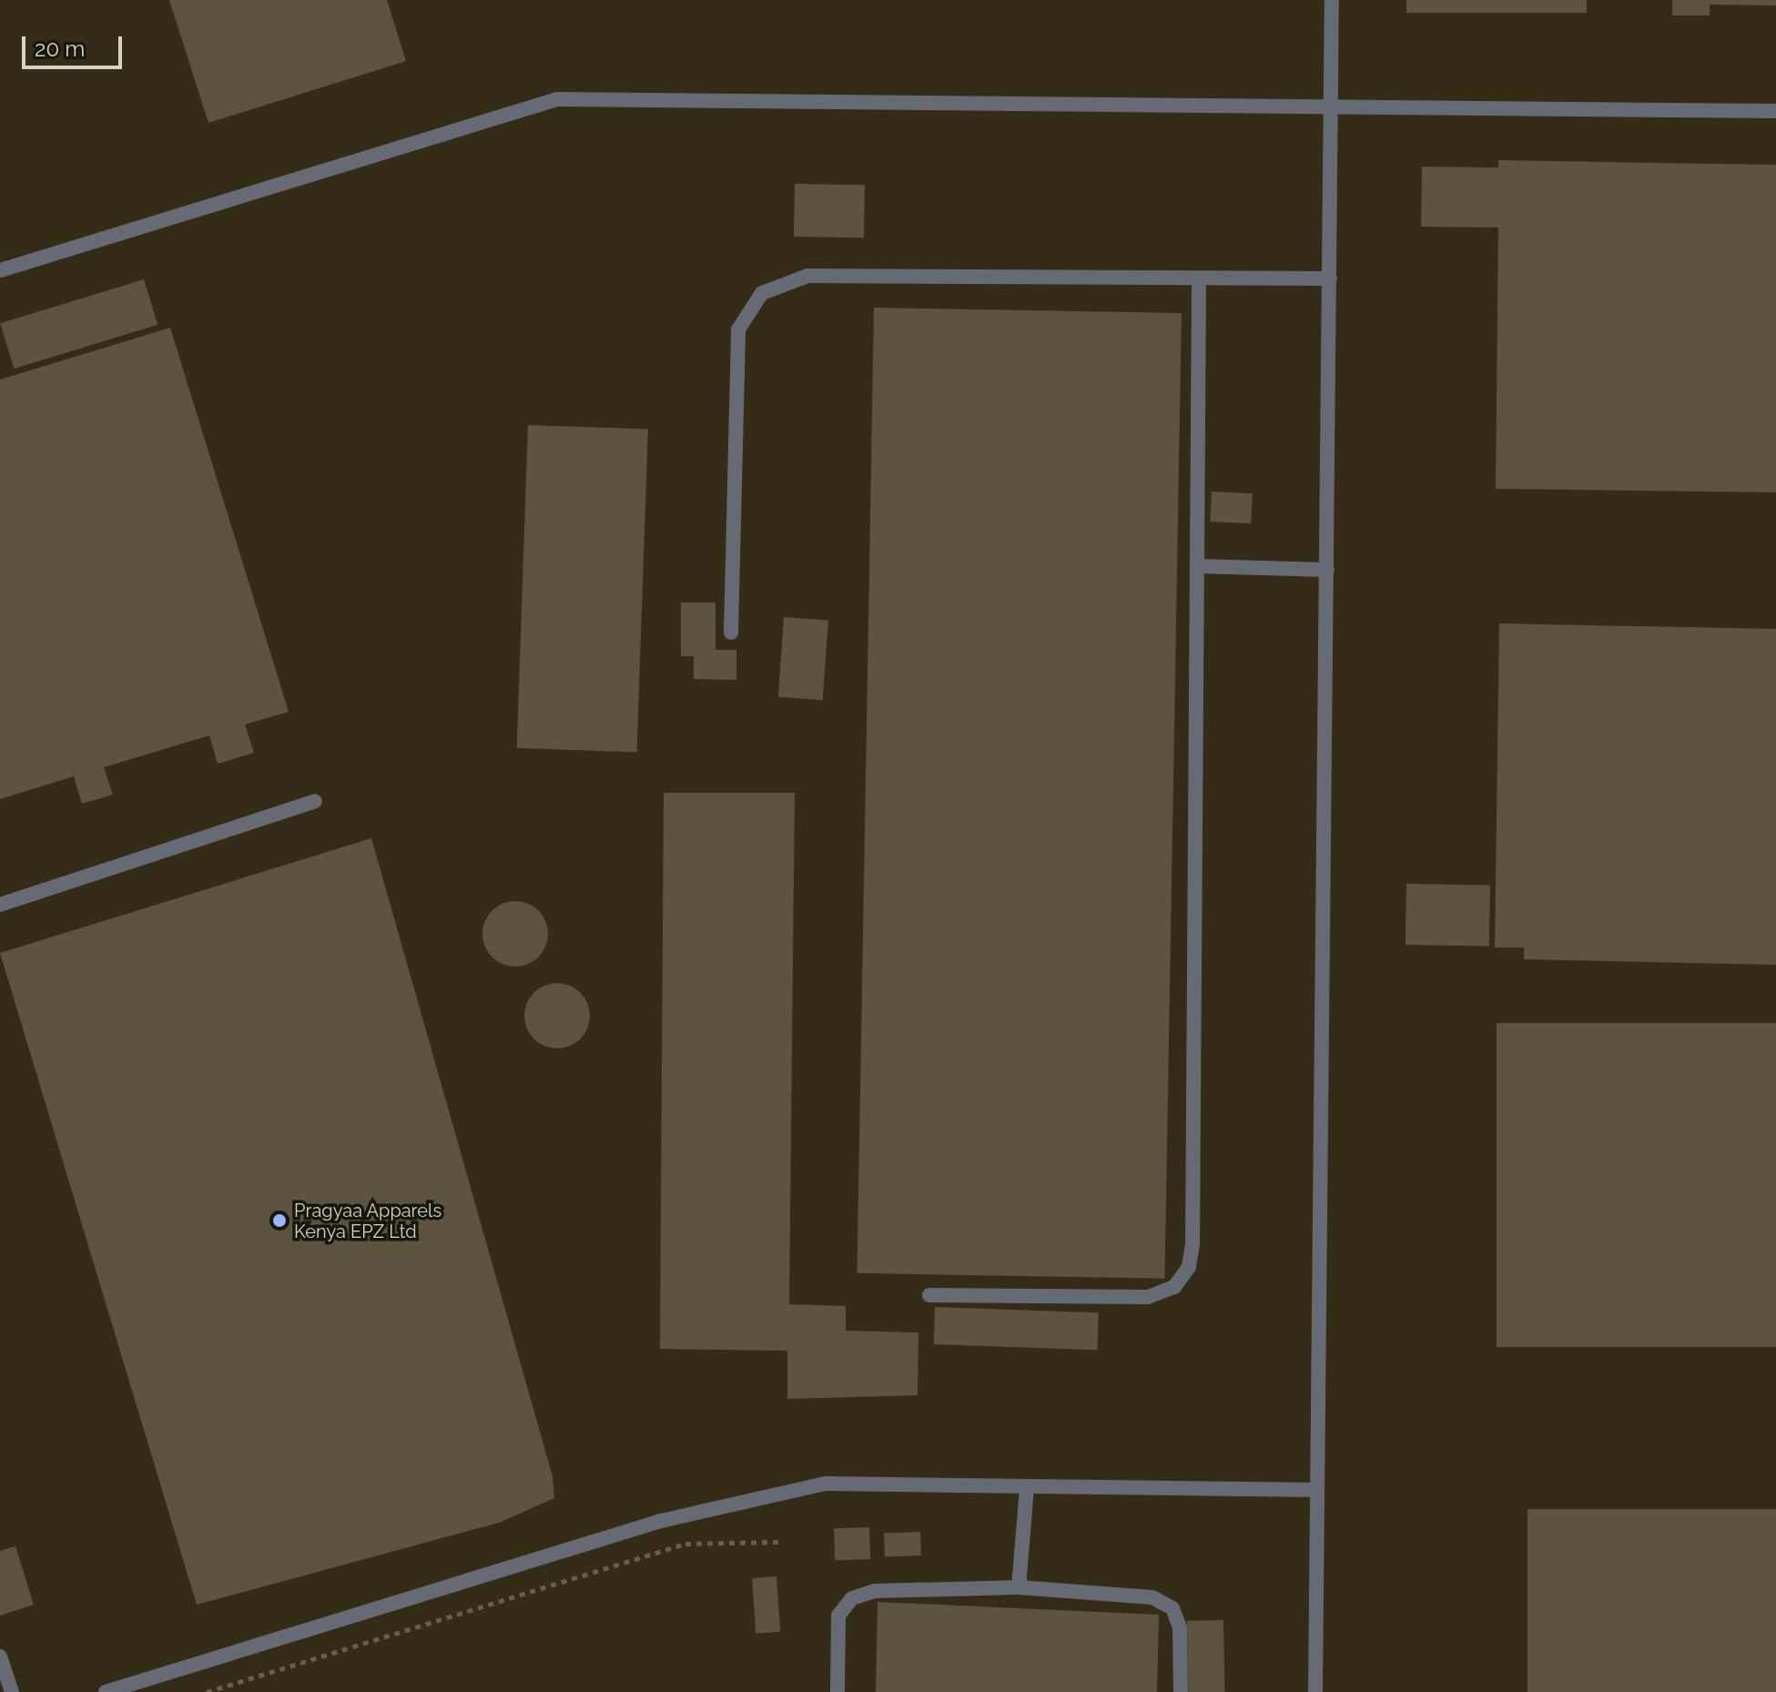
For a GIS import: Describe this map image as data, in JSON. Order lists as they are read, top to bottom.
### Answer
{
  "places": ["Pragyaa Apparels Kenya EPZ Ltd"],
  "scale_bar": "20 m"
}
